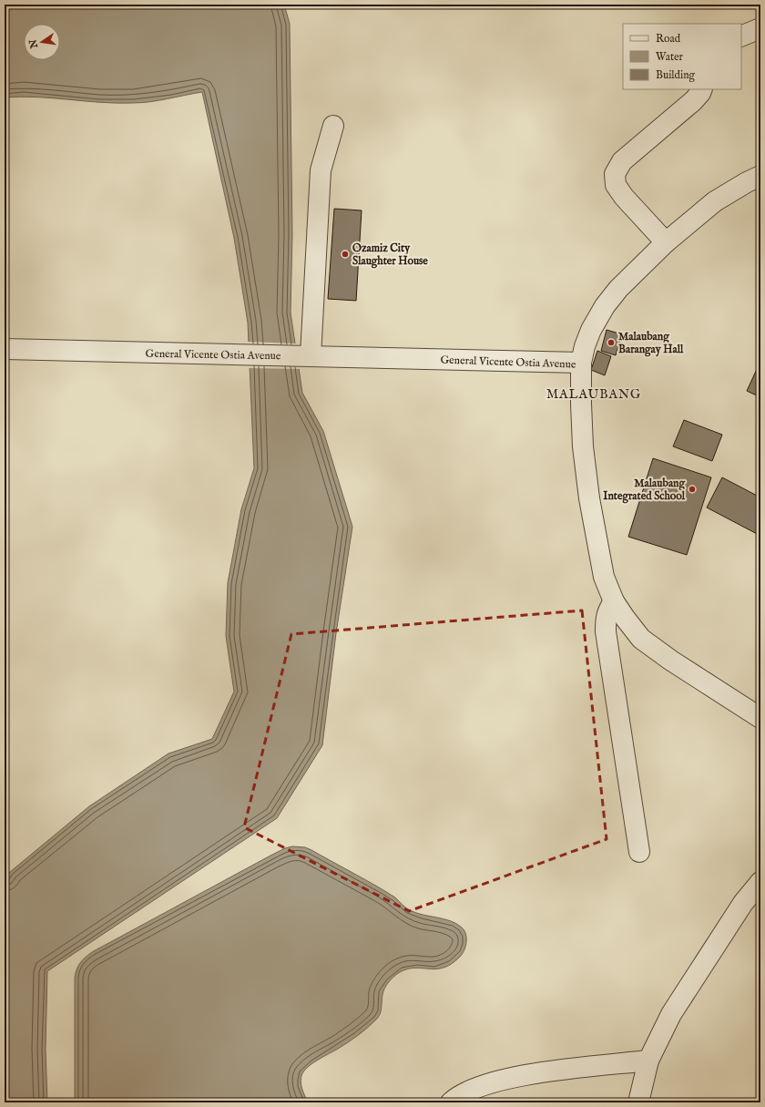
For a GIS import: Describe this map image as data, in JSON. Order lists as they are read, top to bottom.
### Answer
{
  "streets": {
    "street": ["General Vicente Ostia Avenue"]
  },
  "districts": ["MALAUBANG"],
  "places": ["Ozamiz City Slaughter House", "Malaubang Barangay Hall", "Malaubang Integrated School"],
  "legend": ["Road", "Water", "Building"],
  "north": "left"
}
